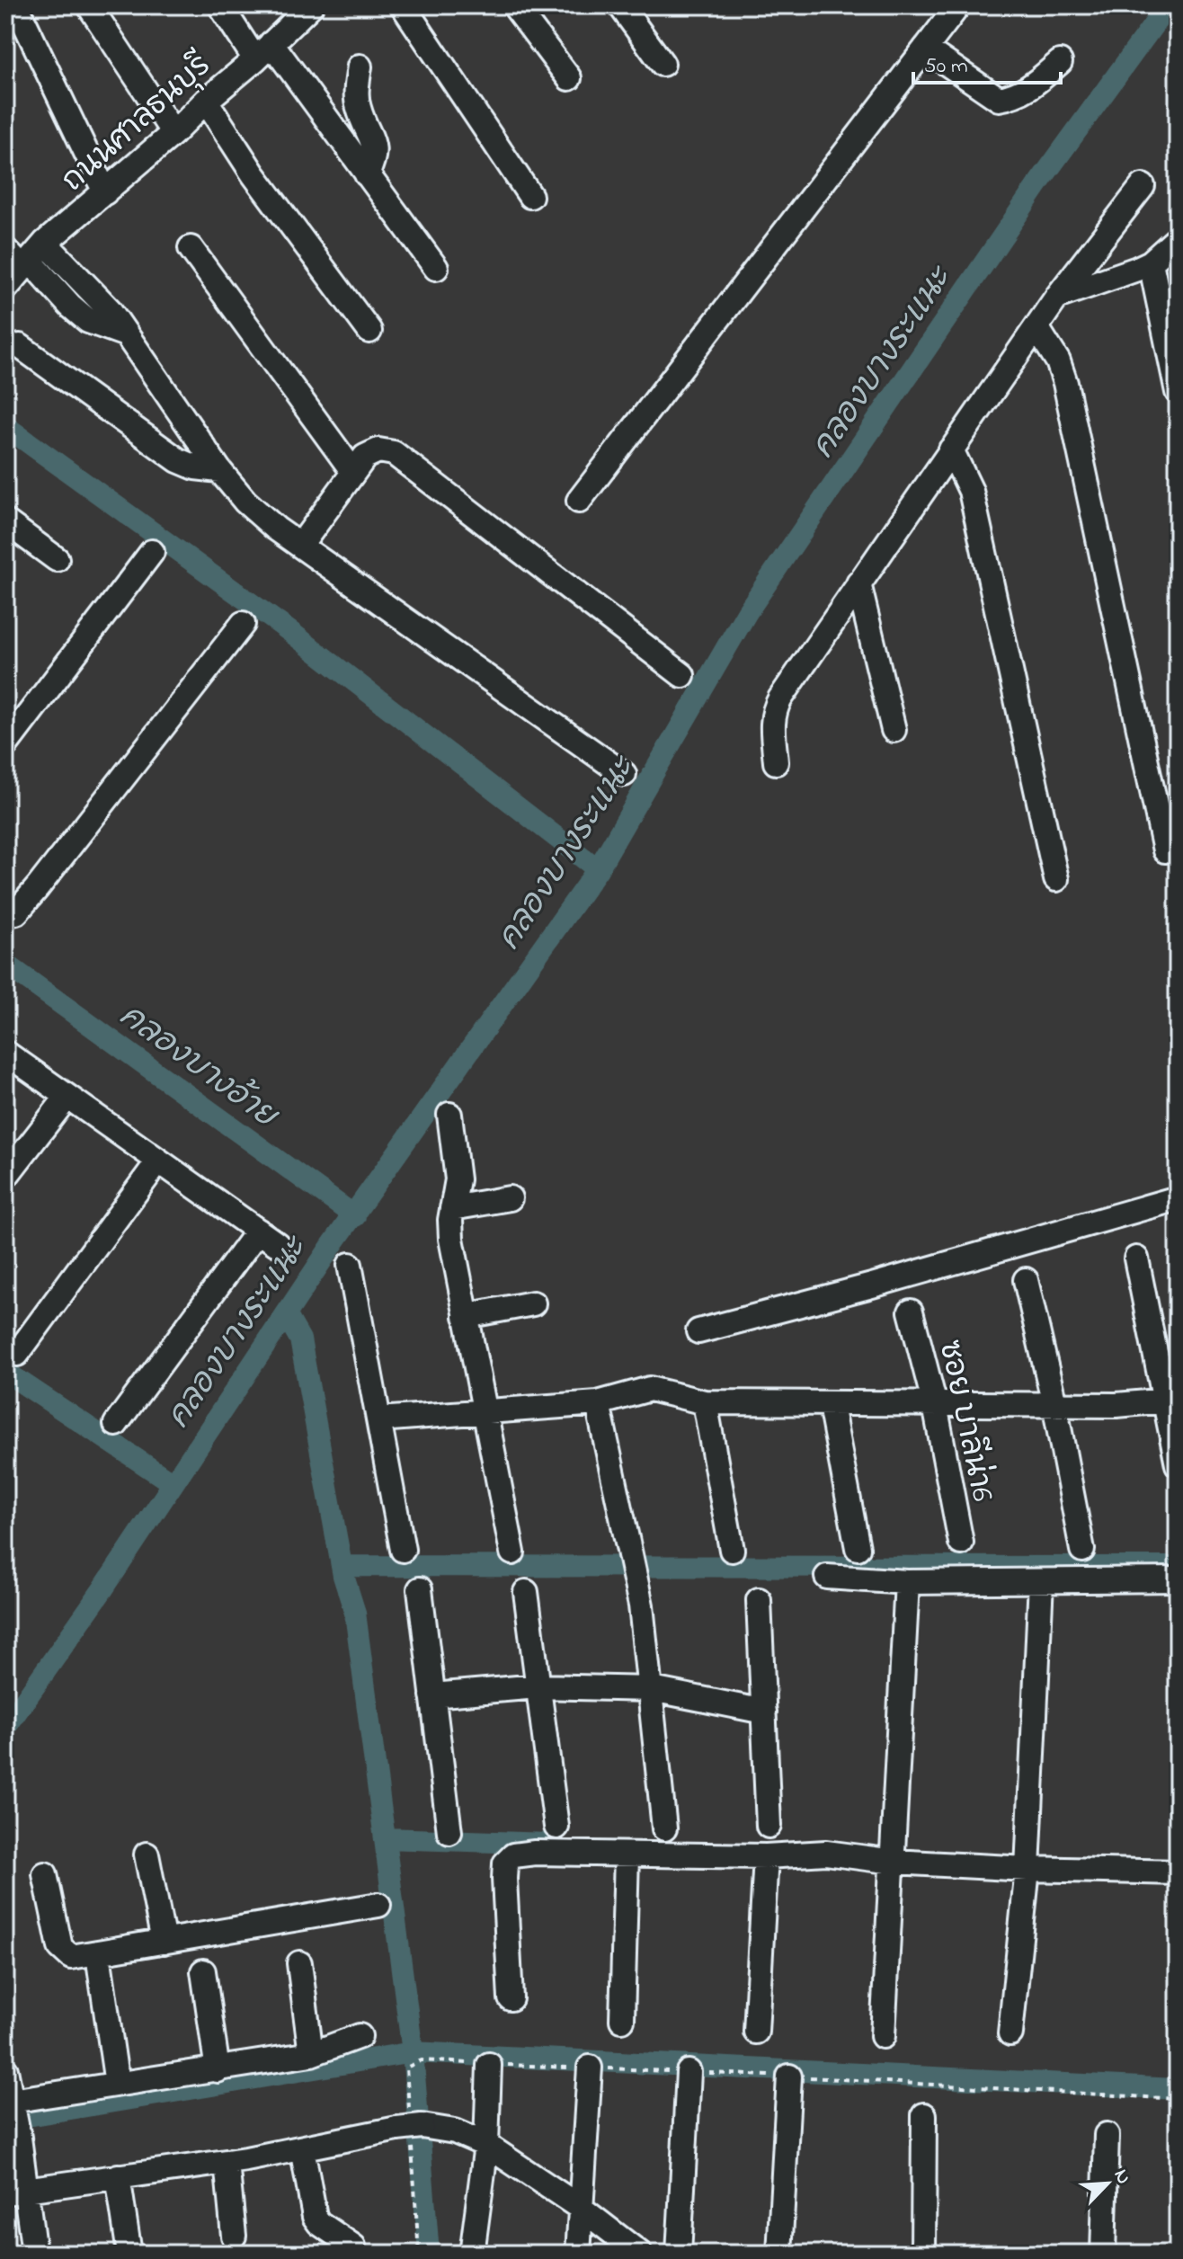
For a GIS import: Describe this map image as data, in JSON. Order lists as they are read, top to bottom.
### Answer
{
  "streets": {
    "street": ["ถนนศาลธนบุรี", "ซอย บาลีน่า6"]
  },
  "water": ["คลองบางระแนะ", "คลองบางอ้าย"],
  "scale_bar": "50 m",
  "north": "top right"
}
